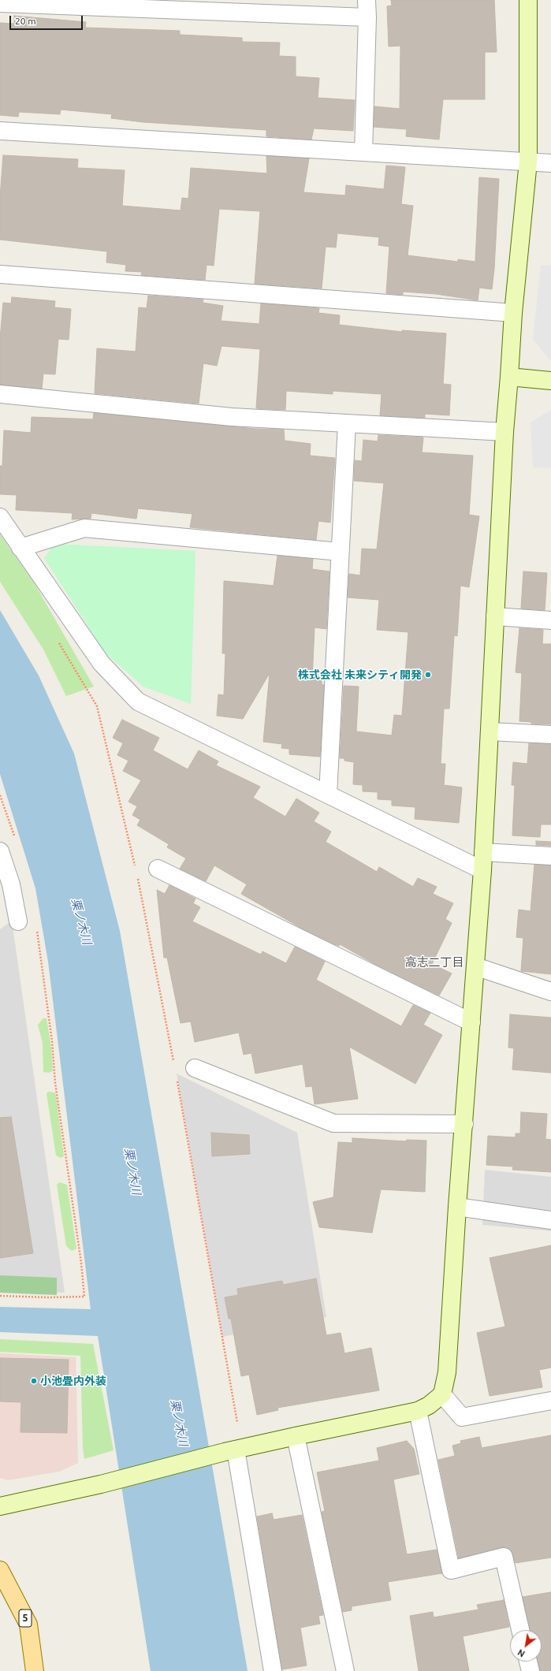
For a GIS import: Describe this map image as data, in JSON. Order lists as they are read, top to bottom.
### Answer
{
  "streets": {
    "main road": ["5"]
  },
  "districts": ["高志二丁目"],
  "water": ["栗ノ木川"],
  "places": ["株式会社 未来シティ開発", "小池畳内外装"],
  "scale_bar": "20 m",
  "north": "bottom left"
}
